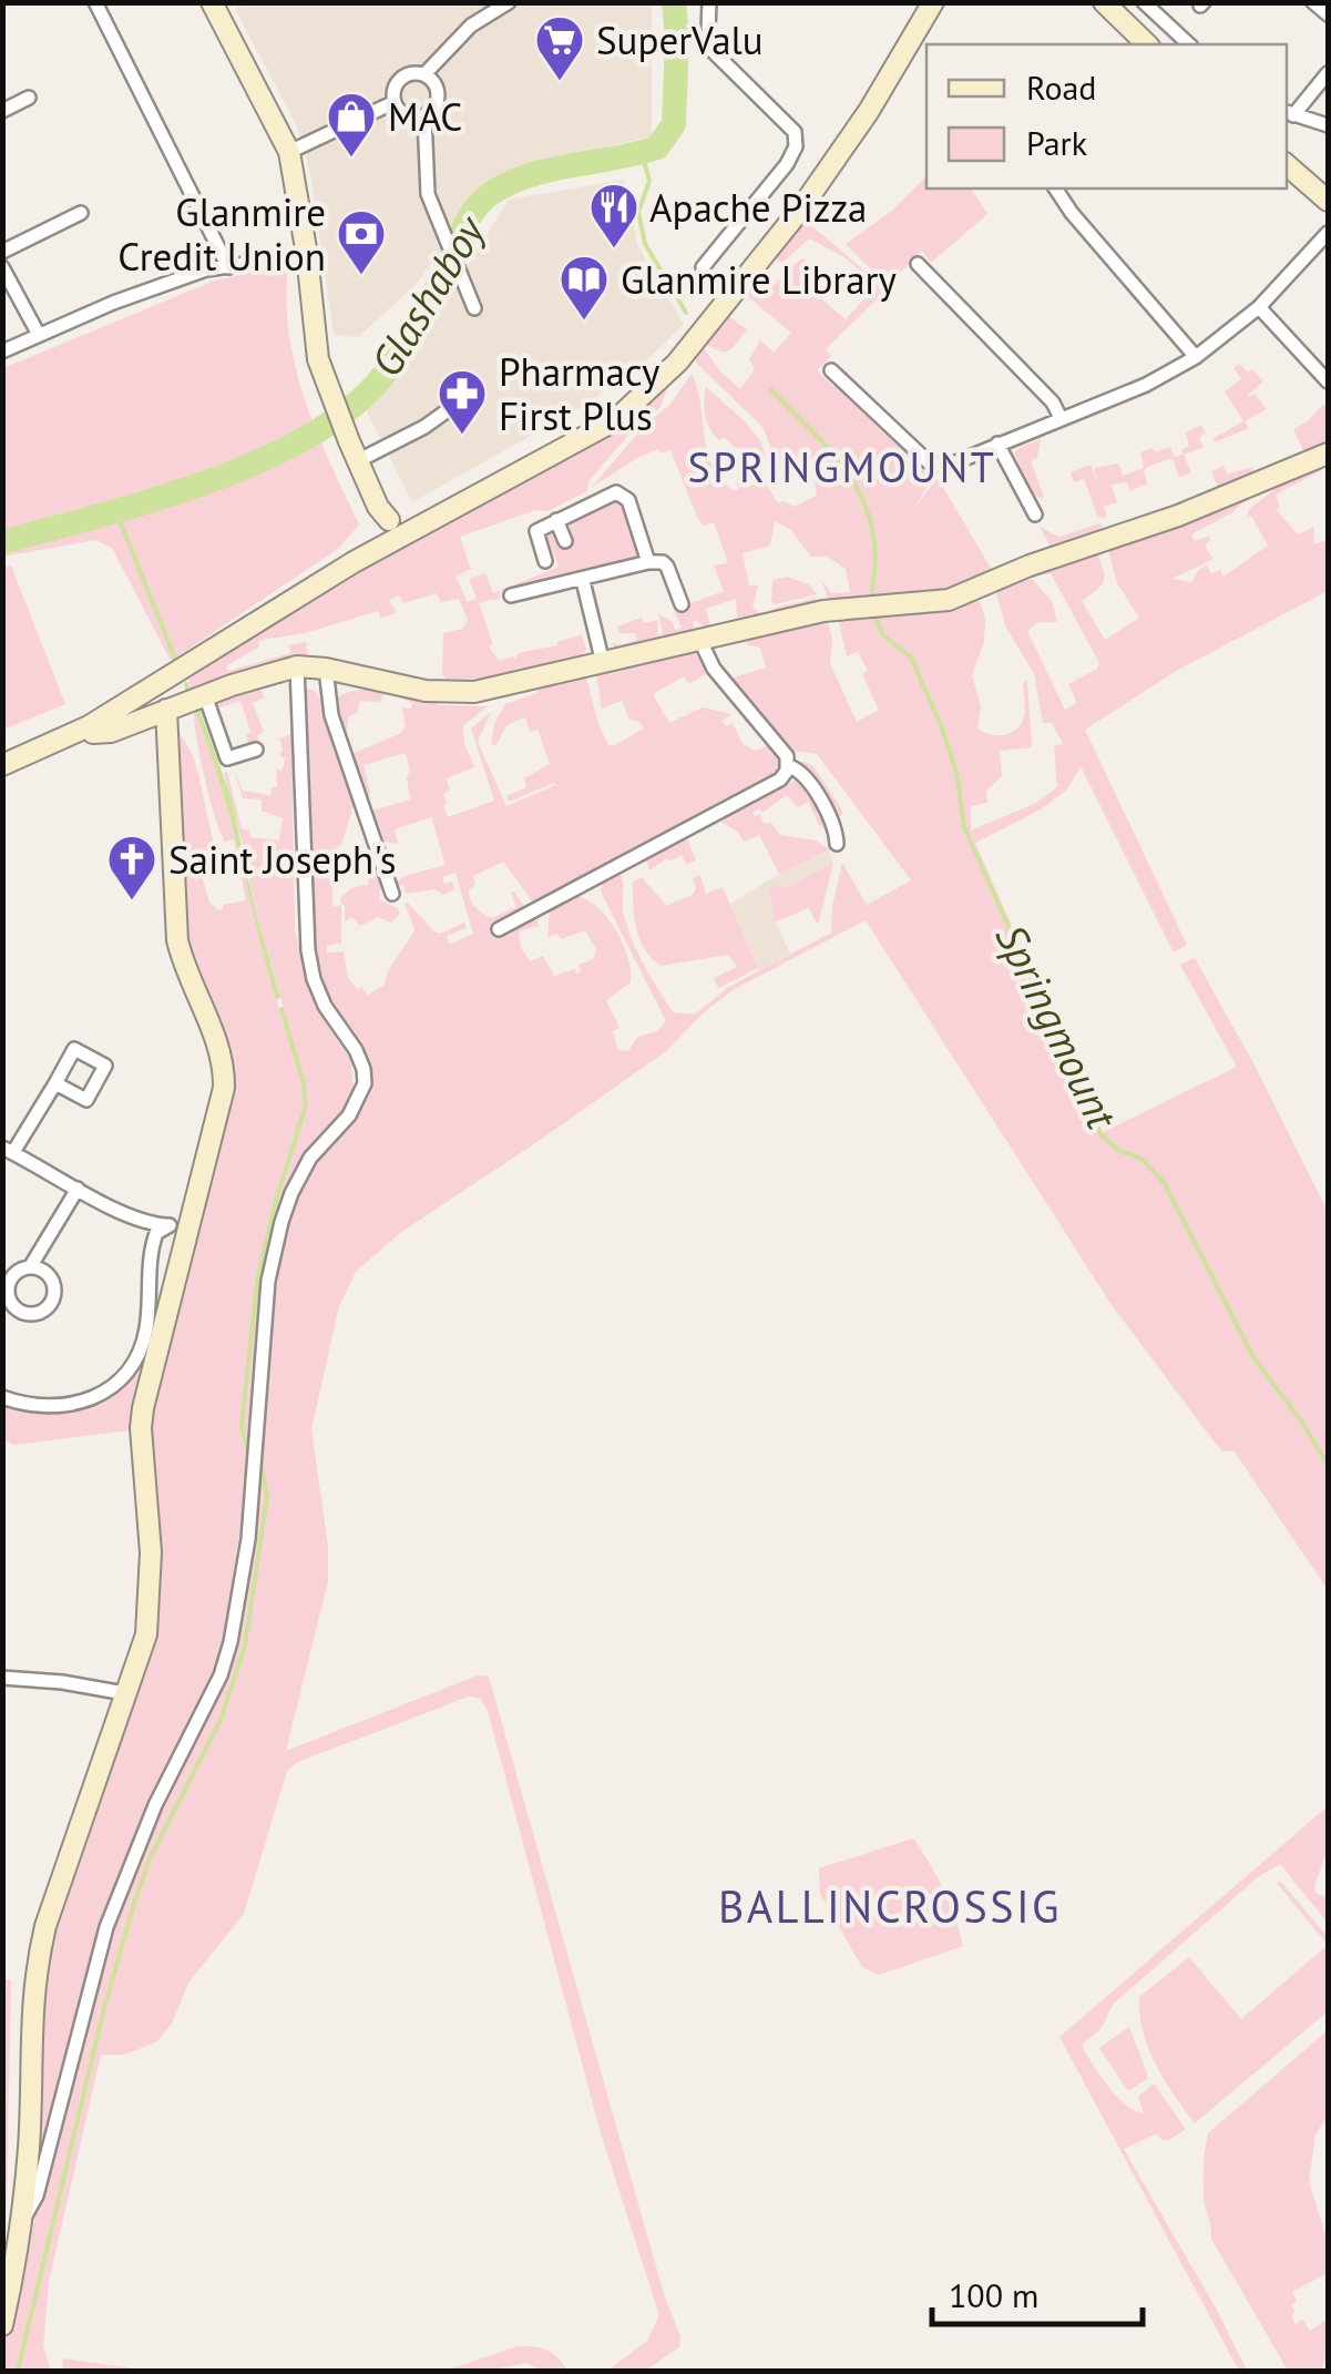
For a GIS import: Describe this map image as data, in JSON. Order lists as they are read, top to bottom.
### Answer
{
  "districts": ["SPRINGMOUNT", "BALLINCROSSIG"],
  "water": ["Glashaboy", "Springmount"],
  "places": {
    "supermarket": ["SuperValu"],
    "shop": ["MAC"],
    "restaurant": ["Apache Pizza"],
    "bank": ["Glanmire Credit Union"],
    "library": ["Glanmire Library"],
    "pharmacy": ["Pharmacy First Plus"],
    "church": ["Saint Joseph's"]
  },
  "legend": ["Road", "Park"],
  "scale_bar": "100 m"
}
